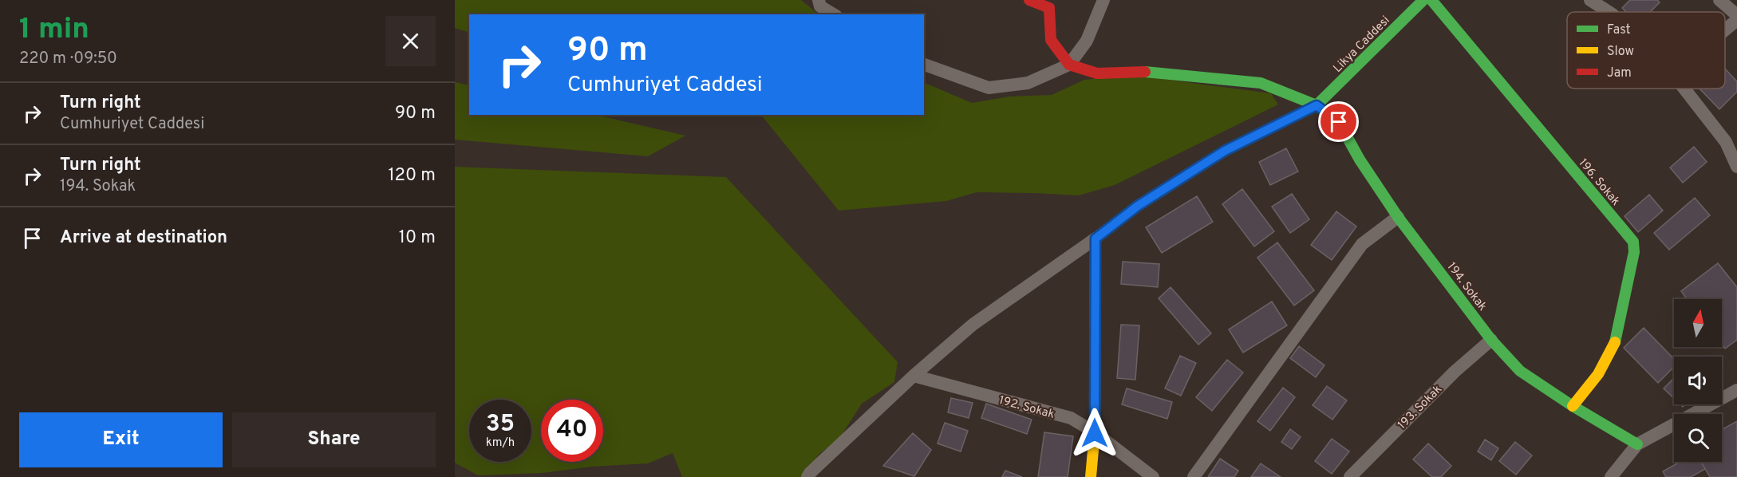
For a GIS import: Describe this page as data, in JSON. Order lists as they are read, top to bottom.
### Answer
{
  "streets": {
    "street": [
      "Likya Caddesi",
      "196. Sokak",
      "194. Sokak",
      "192. Sokak",
      "193. Sokak"
    ]
  },
  "crossings": [
    ["Likya Caddesi", "194. Sokak"],
    ["196. Sokak", "194. Sokak"],
    ["194. Sokak", "193. Sokak"]
  ],
  "legend": ["Fast", "Slow", "Jam"],
  "north": "top",
  "page": {
    "heading": ["1 min", "220 m · 09:50"],
    "turn": ["90 m", "Cumhuriyet Caddesi"],
    "list": [
      {
        "name": "Turn right",
        "note": "Cumhuriyet Caddesi",
        "value": "90 m"
      },
      {
        "name": "Turn right",
        "note": "194. Sokak",
        "value": "120 m"
      },
      {
        "name": "Arrive at destination",
        "value": "10 m"
      }
    ],
    "speed": "35 km/h",
    "limit": "40",
    "buttons": ["Exit", "Share"]
  }
}
